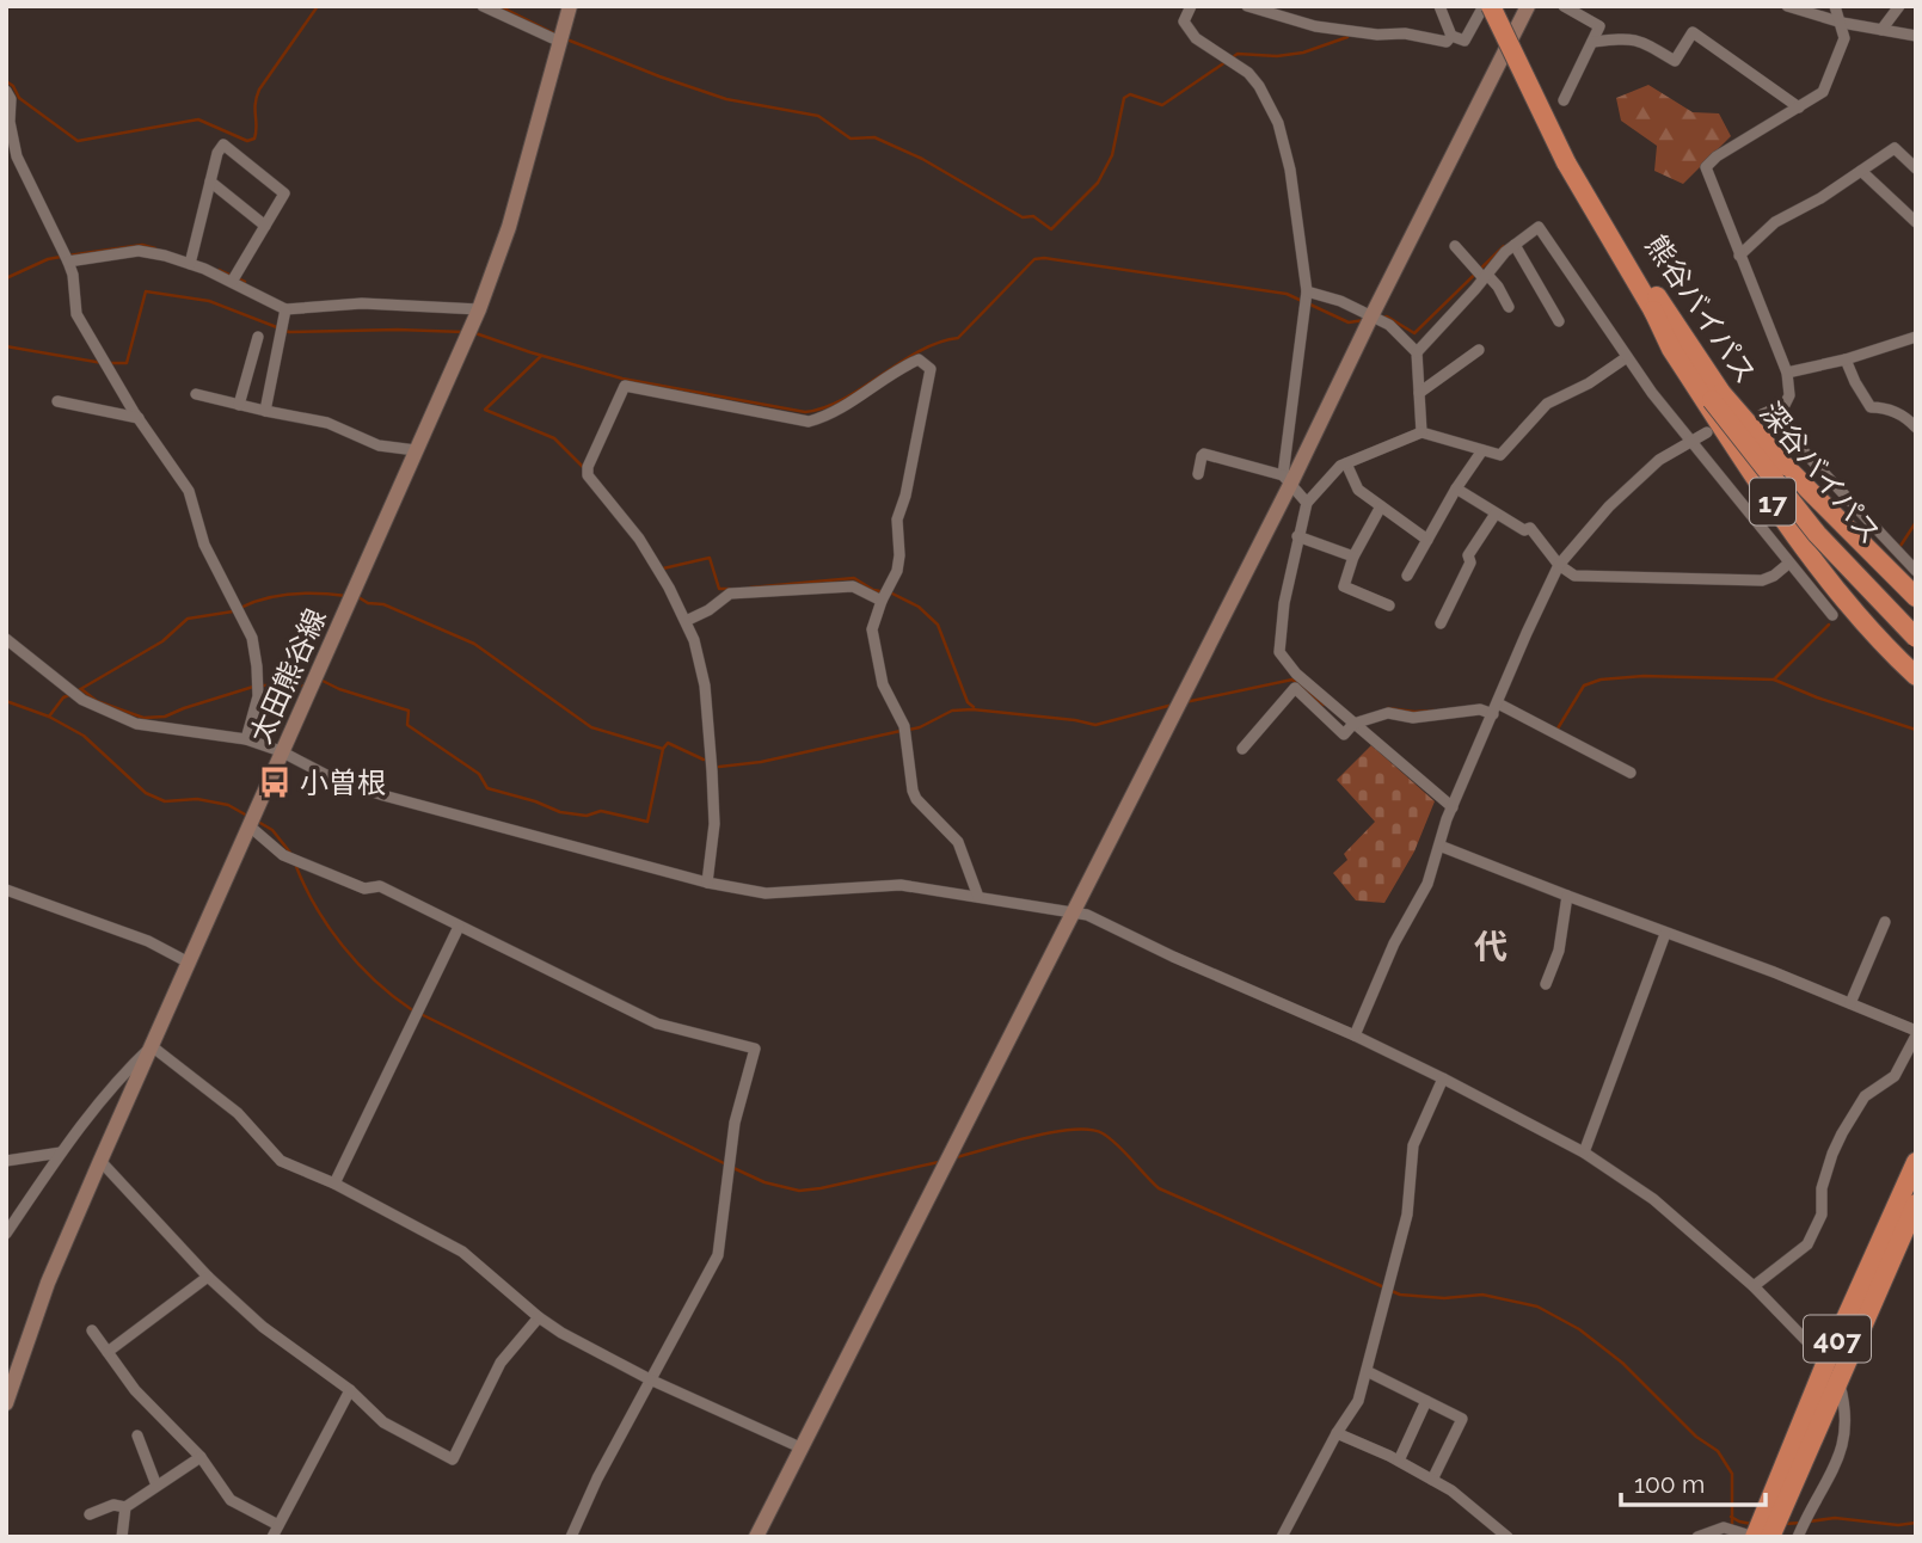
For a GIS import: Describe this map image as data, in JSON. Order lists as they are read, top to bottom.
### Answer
{
  "streets": {
    "highway": [
      "熊谷バイパス",
      "深谷バイパス",
      "17",
      "407"
    ],
    "street": ["太田熊谷線"]
  },
  "crossings": [
    ["熊谷バイパス", "深谷バイパス"],
    ["熊谷バイパス", "17"]
  ],
  "districts": ["代"],
  "places": {
    "bus stop": ["小曽根"]
  },
  "scale_bar": "100 m"
}
